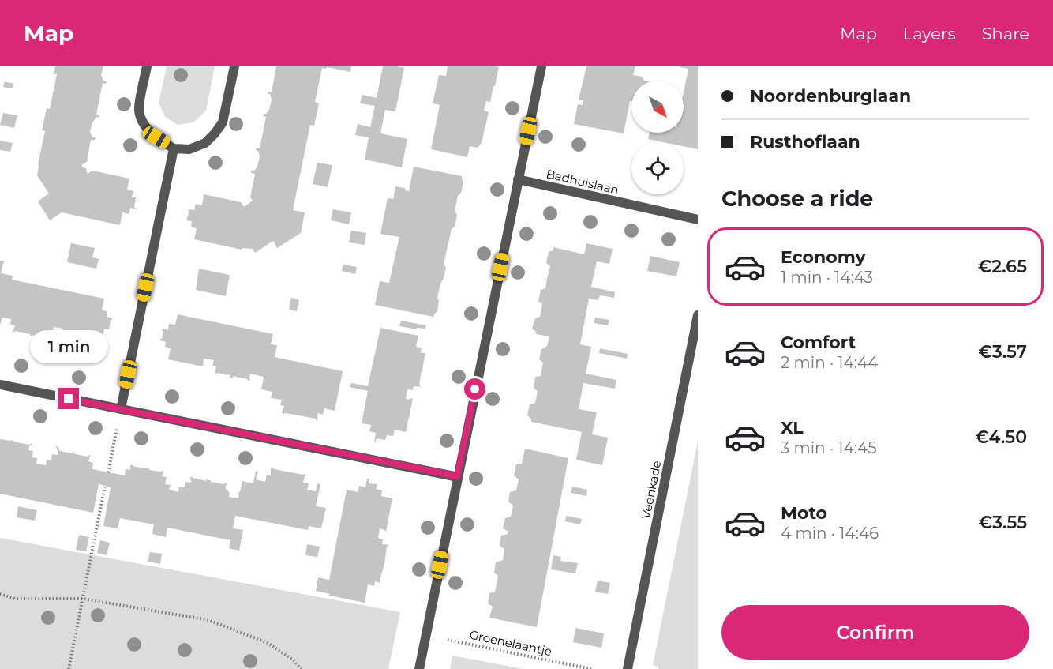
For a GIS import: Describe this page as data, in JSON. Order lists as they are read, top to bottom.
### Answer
{
  "streets": {
    "street": ["Badhuislaan", "Veenkade"],
    "path": ["Groenelaantje"]
  },
  "north": "bottom right",
  "page": {
    "header": "Map",
    "nav": ["Map", "Layers", "Share"],
    "banner": ["Noordenburglaan", "Rusthoflaan"],
    "heading": "Choose a ride",
    "list": [
      {
        "name": "Economy",
        "note": "1 min · 14:43",
        "value": "€2.65"
      },
      {
        "name": "Comfort",
        "note": "2 min · 14:44",
        "value": "€3.57"
      },
      {
        "name": "XL",
        "note": "3 min · 14:45",
        "value": "€4.50"
      },
      {
        "name": "Moto",
        "note": "4 min · 14:46",
        "value": "€3.55"
      }
    ],
    "bubble": "1 min",
    "buttons": "Confirm"
  }
}
